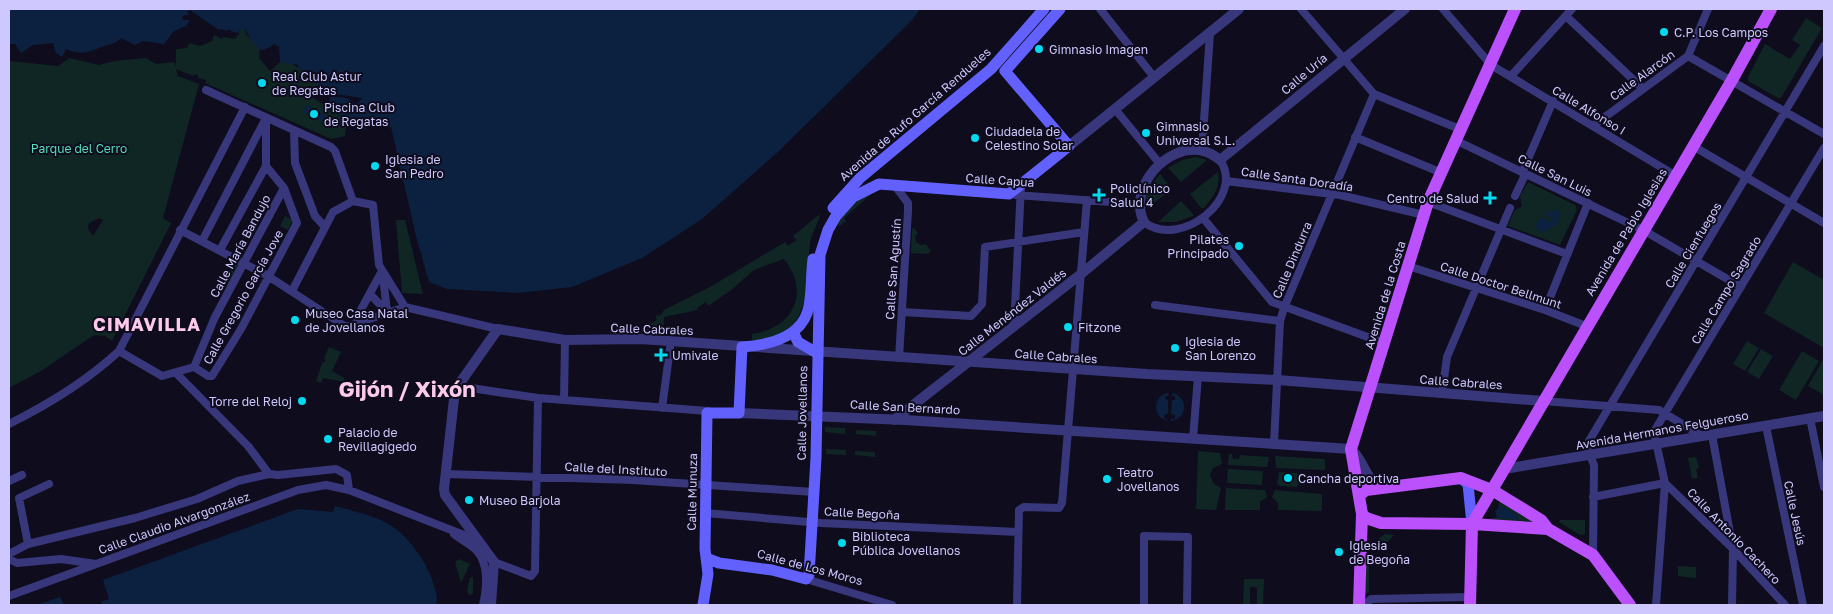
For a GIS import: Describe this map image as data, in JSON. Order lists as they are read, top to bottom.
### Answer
{
  "streets": {
    "main road": [
      "Avenida de Rufo García Rendueles",
      "Calle Capua",
      "Avenida de Pablo Iglesias",
      "Avenida de la Costa",
      "Calle San Bernardo",
      "Calle Jovellanos",
      "Calle Munuza",
      "Calle de Los Moros"
    ],
    "street": [
      "Calle Uría",
      "Calle Alarcón",
      "Calle Alfonso I",
      "Calle San Luis",
      "Calle Santa Doradía",
      "Calle Cienfuegos",
      "Calle María Bandujo",
      "Calle Dindurra",
      "Calle San Agustín",
      "Calle Doctor Bellmunt",
      "Calle Campo Sagrado",
      "Calle Gregorio García Jove",
      "Calle Menéndez Valdés",
      "Calle Cabrales",
      "Avenida Hermanos Felgueroso",
      "Calle del Instituto",
      "Calle Begoña",
      "Calle Jesús",
      "Calle Claudio Alvargonzález",
      "Calle Antonio Cachero"
    ]
  },
  "crossings": [
    ["Calle Uría", "Calle Santa Doradía"],
    ["Calle Uría", "Calle Capua"],
    ["Calle Uría", "Calle Menéndez Valdés"],
    ["Calle Alarcón", "Calle Alfonso I"],
    ["Calle Alfonso I", "Avenida de Pablo Iglesias"],
    ["Calle Alfonso I", "Avenida de la Costa"],
    ["Avenida de Rufo García Rendueles", "Calle Cabrales"],
    ["Calle San Luis", "Avenida de Pablo Iglesias"],
    ["Calle San Luis", "Calle Cienfuegos"],
    ["Calle San Luis", "Calle Dindurra"],
    ["Calle San Luis", "Calle Campo Sagrado"],
    ["Calle San Luis", "Avenida de la Costa"],
    ["Calle Santa Doradía", "Calle Capua"],
    ["Calle Santa Doradía", "Calle Dindurra"],
    ["Calle Santa Doradía", "Avenida de la Costa"],
    ["Calle Santa Doradía", "Calle Menéndez Valdés"],
    ["Calle Capua", "Calle San Agustín"],
    ["Calle Capua", "Calle Menéndez Valdés"],
    ["Calle Capua", "Calle Jovellanos"],
    ["Avenida de Pablo Iglesias", "Calle Doctor Bellmunt"],
    ["Avenida de Pablo Iglesias", "Calle Cabrales"],
    ["Avenida de Pablo Iglesias", "Avenida Hermanos Felgueroso"],
    ["Calle Cienfuegos", "Calle Cabrales"],
    ["Calle Cienfuegos", "Avenida Hermanos Felgueroso"],
    ["Calle María Bandujo", "Calle Gregorio García Jove"],
    ["Calle Dindurra", "Calle Cabrales"],
    ["Calle Dindurra", "Calle San Bernardo"],
    ["Calle San Agustín", "Calle Cabrales"],
    ["Calle Doctor Bellmunt", "Avenida de la Costa"],
    ["Calle Campo Sagrado", "Calle Cabrales"],
    ["Calle Campo Sagrado", "Avenida Hermanos Felgueroso"],
    ["Avenida de la Costa", "Calle Cabrales"],
    ["Avenida de la Costa", "Calle San Bernardo"],
    ["Calle Menéndez Valdés", "Calle Cabrales"],
    ["Calle Menéndez Valdés", "Calle San Bernardo"],
    ["Calle Cabrales", "Calle Jovellanos"],
    ["Calle Cabrales", "Avenida Hermanos Felgueroso"],
    ["Calle San Bernardo", "Calle Jovellanos"],
    ["Calle San Bernardo", "Calle Munuza"],
    ["Calle Jovellanos", "Calle del Instituto"],
    ["Calle Jovellanos", "Calle Begoña"],
    ["Calle Jovellanos", "Calle de Los Moros"],
    ["Avenida Hermanos Felgueroso", "Calle Jesús"],
    ["Calle del Instituto", "Calle Munuza"],
    ["Calle Munuza", "Calle Begoña"],
    ["Calle Munuza", "Calle de Los Moros"]
  ],
  "districts": ["CIMAVILLA", "Gijón / Xixón"],
  "parks": ["Parque del Cerro"],
  "places": {
    "other": [
      "C.P. Los Campos",
      "Gimnasio Imagen",
      "Real Club Astur de Regatas",
      "Piscina Club de Regatas",
      "Gimnasio Universal S.L.",
      "Ciudadela de Celestino Solar",
      "Iglesia de San Pedro",
      "Pilates Principado",
      "Museo Casa Natal de Jovellanos",
      "Fitzone",
      "Iglesia de San Lorenzo",
      "Torre del Reloj",
      "Palacio de Revillagigedo",
      "Cancha deportiva",
      "Teatro Jovellanos",
      "Museo Barjola",
      "Biblioteca Pública Jovellanos",
      "Iglesia de Begoña"
    ],
    "health": ["Policlínico Salud 4", "Centro de Salud", "Umivale"]
  }
}
